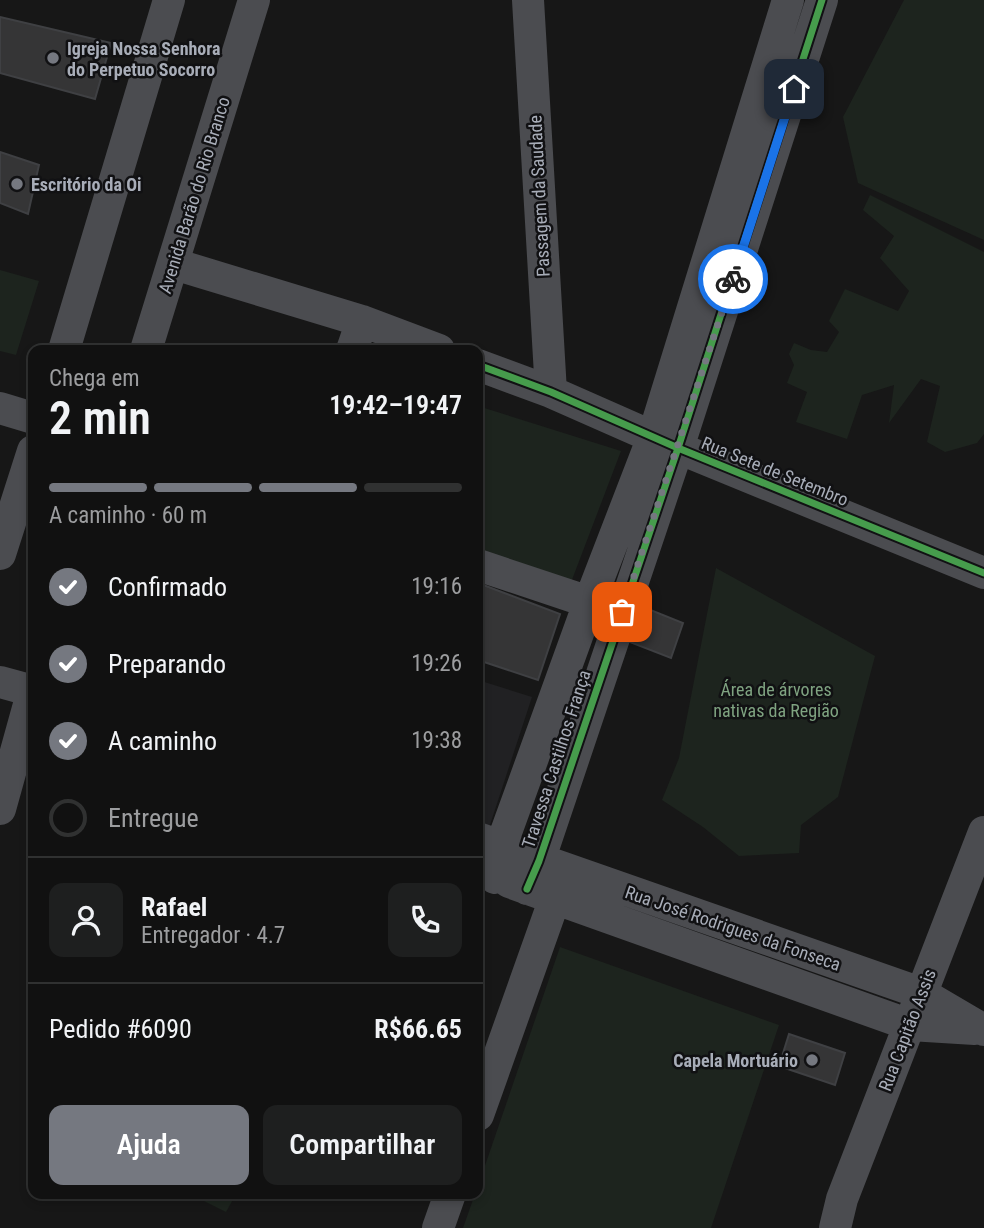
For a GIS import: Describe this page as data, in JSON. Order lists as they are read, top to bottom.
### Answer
{
  "streets": {
    "street": [
      "Avenida Barão do Rio Branco",
      "Passagem da Saudade",
      "Rua Sete de Setembro",
      "Travessa Castilhos França",
      "Rua José Rodrigues da Fonseca",
      "Rua Capitão Assis"
    ]
  },
  "crossings": [
    ["Passagem da Saudade", "Rua Sete de Setembro"],
    ["Rua Sete de Setembro", "Travessa Castilhos França"],
    ["Travessa Castilhos França", "Rua José Rodrigues da Fonseca"],
    ["Rua José Rodrigues da Fonseca", "Rua Capitão Assis"]
  ],
  "parks": ["Área de árvores nativas da Região"],
  "places": ["Igreja Nossa Senhora do Perpetuo Socorro", "Escritório da Oi", "Capela Mortuário"],
  "page": {
    "heading": ["2 min", "Chega em", "19:42–19:47"],
    "panel": [
      "Rafael",
      "Entregador · 4.7",
      "Pedido #6090",
      "R$66.65"
    ],
    "bar": "A caminho · 60 m",
    "list": [
      ["Confirmado", "19:16"],
      ["Preparando", "19:26"],
      ["A caminho", "19:38"],
      "Entregue"
    ],
    "buttons": ["Ajuda", "Compartilhar"]
  }
}
